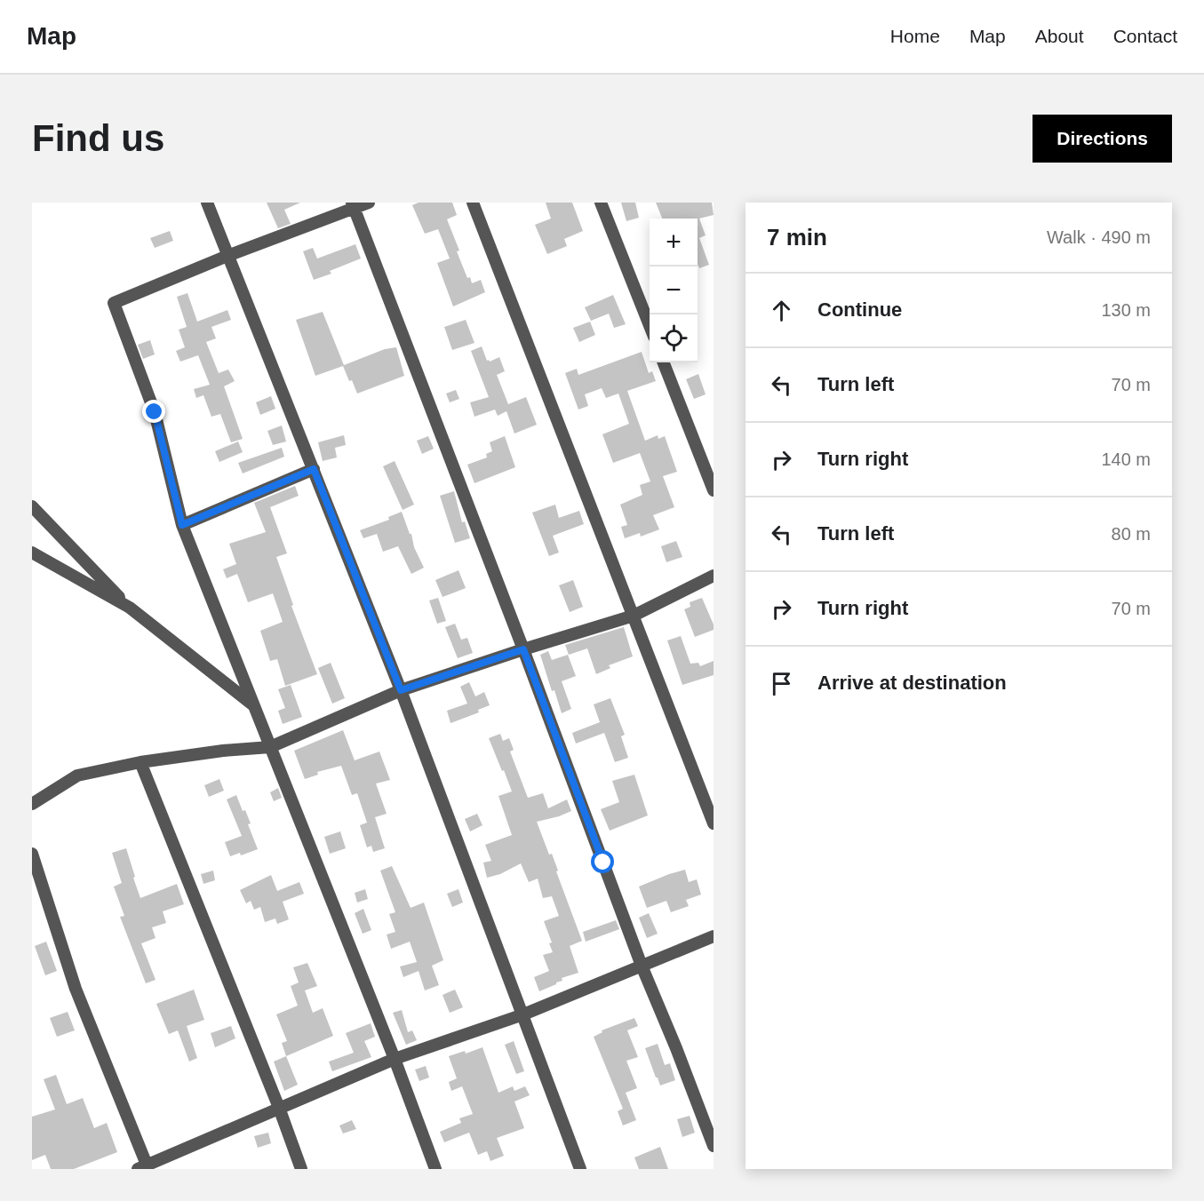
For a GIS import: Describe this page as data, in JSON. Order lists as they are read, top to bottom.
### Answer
{
  "page": {
    "header": "Map",
    "nav": [
      "Home",
      "Map",
      "About",
      "Contact"
    ],
    "buttons": "Directions",
    "title": "Find us",
    "heading": ["7 min", "Walk · 490 m"],
    "map_buttons": ["+", "−"],
    "list": [
      ["Continue", "130 m"],
      ["Turn left", "70 m"],
      ["Turn right", "140 m"],
      ["Turn left", "80 m"],
      ["Turn right", "70 m"],
      "Arrive at destination"
    ]
  }
}
